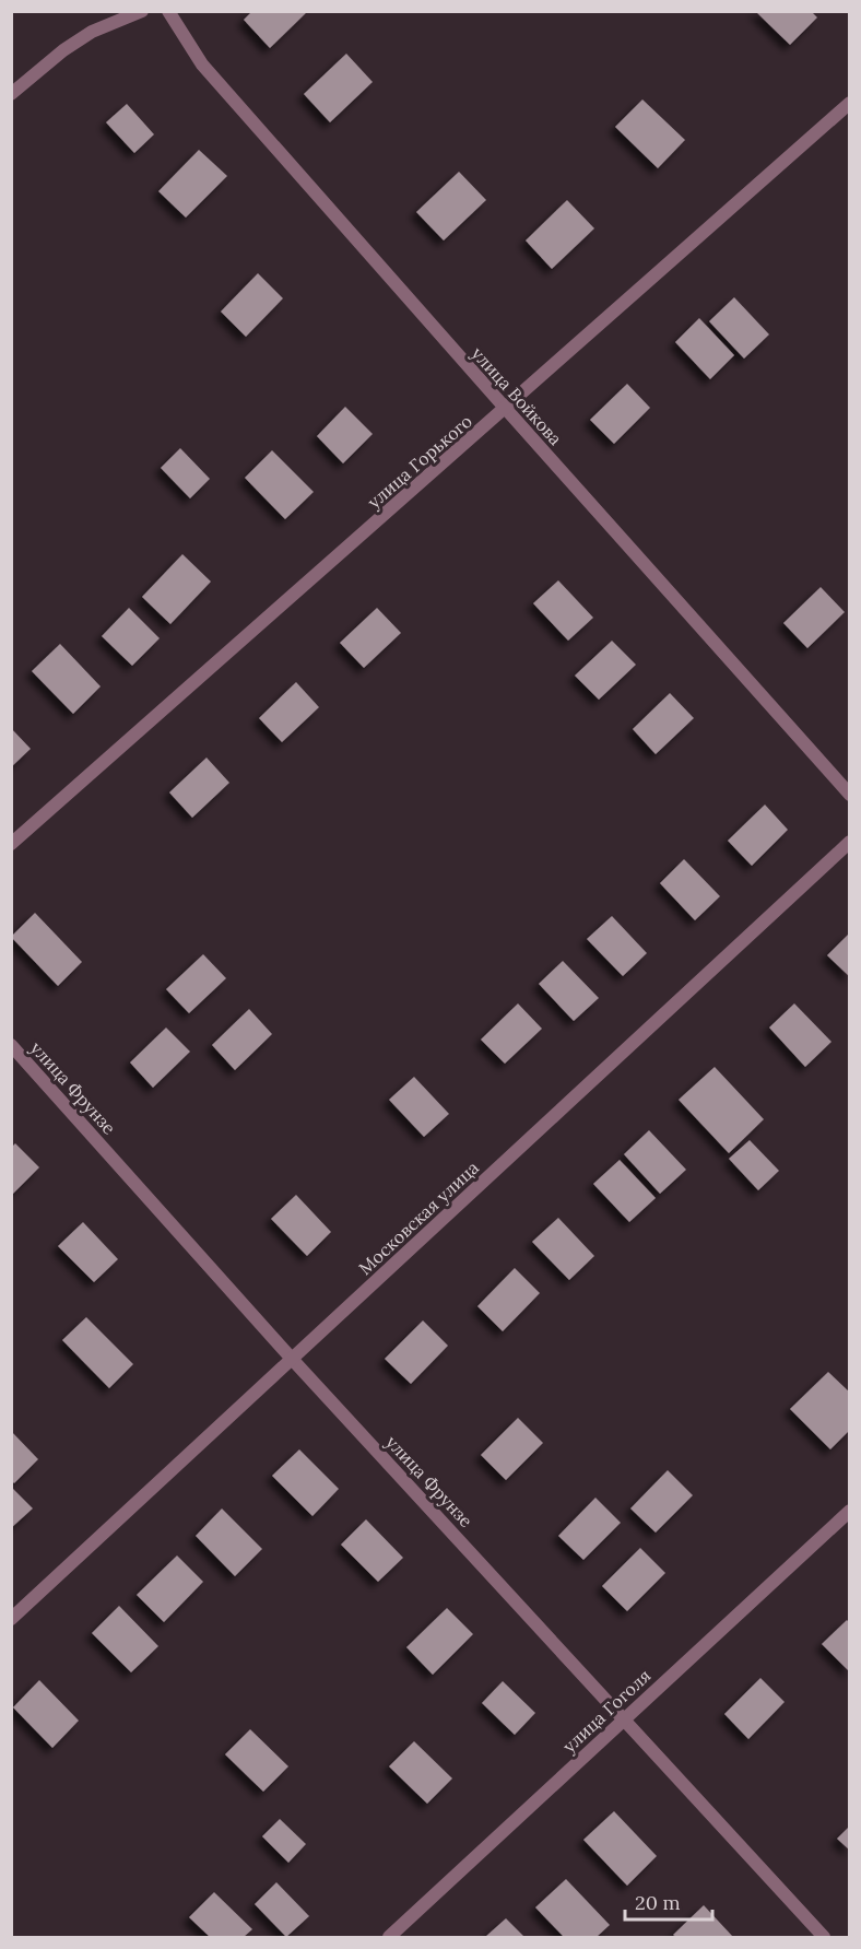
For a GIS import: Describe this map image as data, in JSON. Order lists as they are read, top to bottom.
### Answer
{
  "streets": {
    "street": [
      "улица Войкова",
      "улица Горького",
      "улица Фрунзе",
      "Московская улица",
      "улица Гоголя"
    ]
  },
  "crossings": [
    ["улица Войкова", "улица Горького"],
    ["улица Фрунзе", "Московская улица"],
    ["улица Фрунзе", "улица Гоголя"]
  ],
  "scale_bar": "20 m"
}
